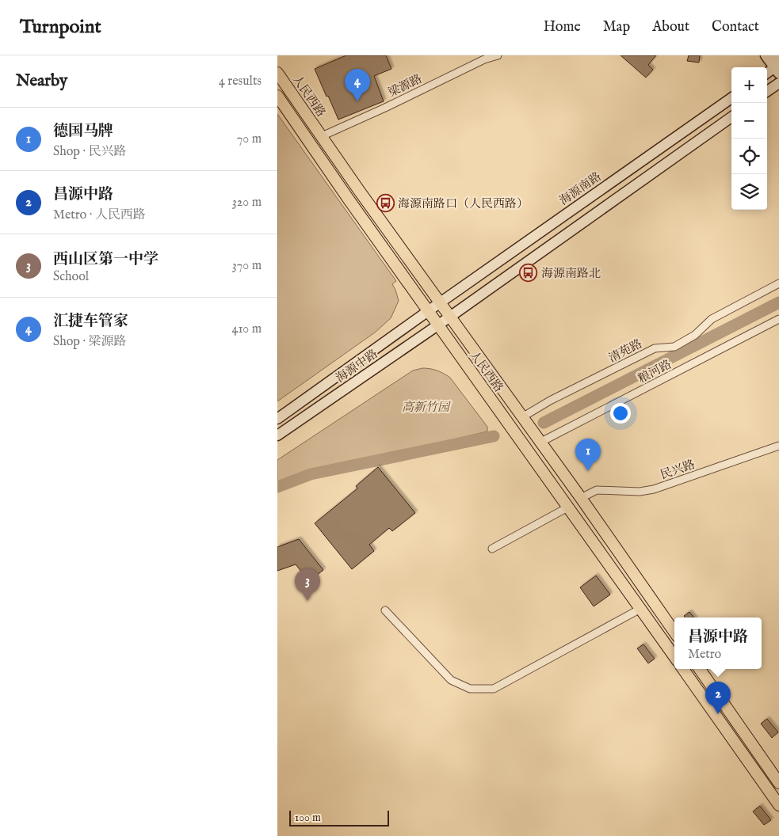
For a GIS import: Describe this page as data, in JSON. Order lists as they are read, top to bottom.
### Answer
{
  "streets": {
    "main road": ["人民西路", "海源南路", "海源中路"],
    "street": [
      "梁源路",
      "清苑路",
      "粮河路",
      "民兴路"
    ]
  },
  "crossings": [
    ["梁源路", "人民西路"],
    ["人民西路", "海源南路"],
    ["人民西路", "清苑路"],
    ["人民西路", "海源中路"],
    ["人民西路", "粮河路"],
    ["人民西路", "民兴路"],
    ["海源南路", "海源中路"]
  ],
  "parks": ["高新竹园"],
  "places": {
    "bus stop": ["海源南路口（人民西路）", "海源南路北"]
  },
  "scale_bar": "100 m",
  "page": {
    "header": "Turnpoint",
    "nav": [
      "Home",
      "Map",
      "About",
      "Contact"
    ],
    "heading": ["Nearby", "4 results"],
    "map_buttons": ["+", "−"],
    "pins": [
      "4",
      "1",
      "3",
      "2"
    ],
    "list": [
      {
        "mark": "1",
        "name": "德国马牌",
        "note": "Shop · 民兴路",
        "value": "70 m"
      },
      {
        "mark": "2",
        "name": "昌源中路",
        "note": "Metro · 人民西路",
        "value": "320 m"
      },
      {
        "mark": "3",
        "name": "西山区第一中学",
        "note": "School",
        "value": "370 m"
      },
      {
        "mark": "4",
        "name": "汇捷车管家",
        "note": "Shop · 梁源路",
        "value": "410 m"
      }
    ],
    "popup": ["昌源中路", "Metro"],
    "scale": "100 m"
  }
}
